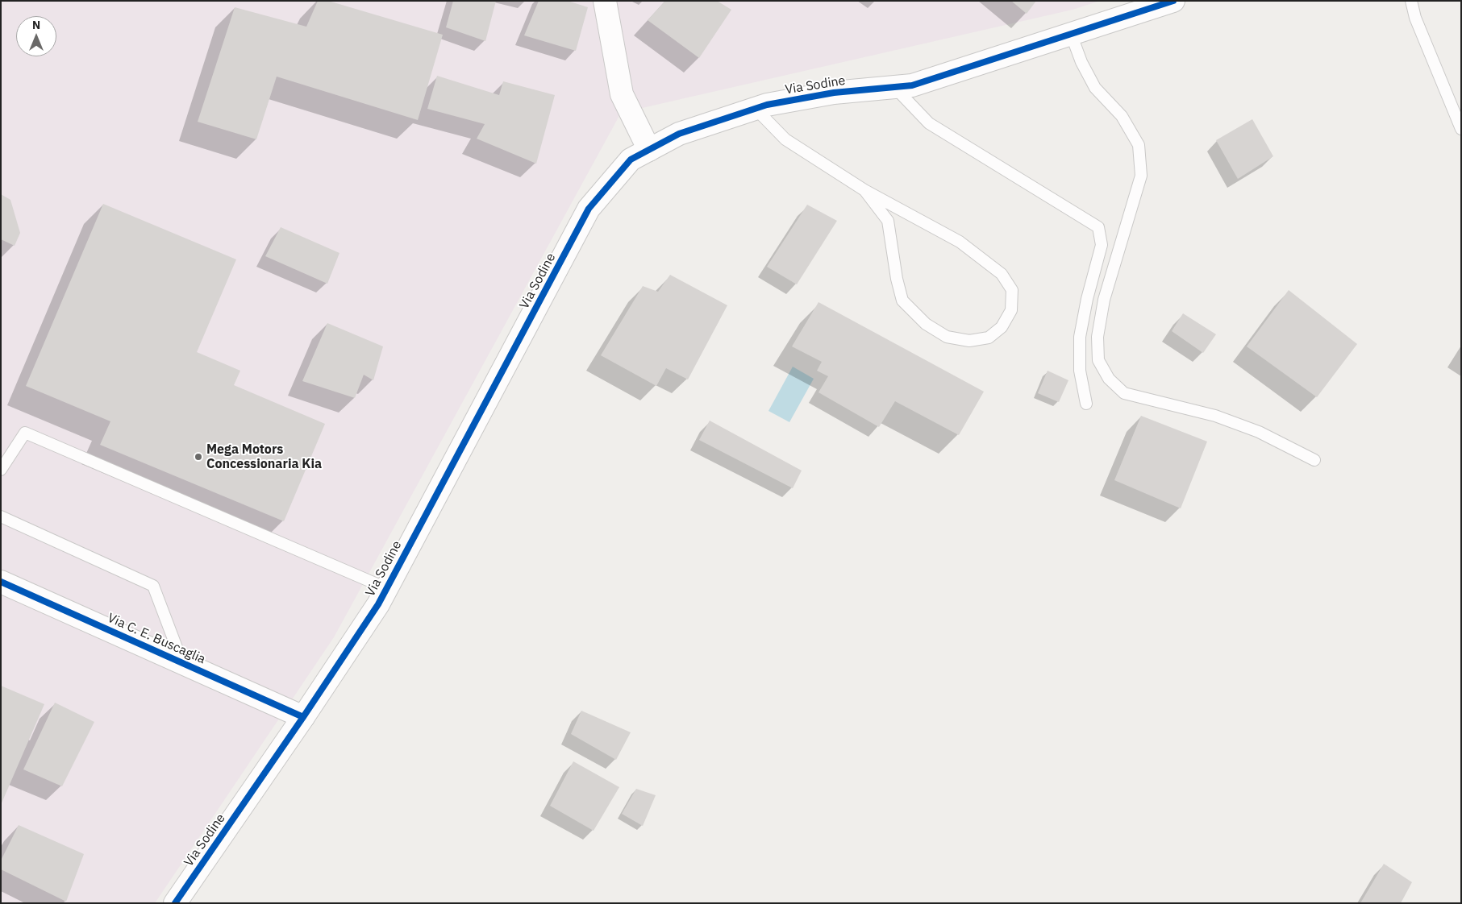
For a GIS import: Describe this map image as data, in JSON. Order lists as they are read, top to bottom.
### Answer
{
  "streets": {
    "street": ["Via Sodine", "Via C. E. Buscaglia"]
  },
  "crossings": [
    ["Via Sodine", "Via C. E. Buscaglia"]
  ],
  "places": ["Mega Motors Concessionaria Kia"],
  "north": "top"
}
